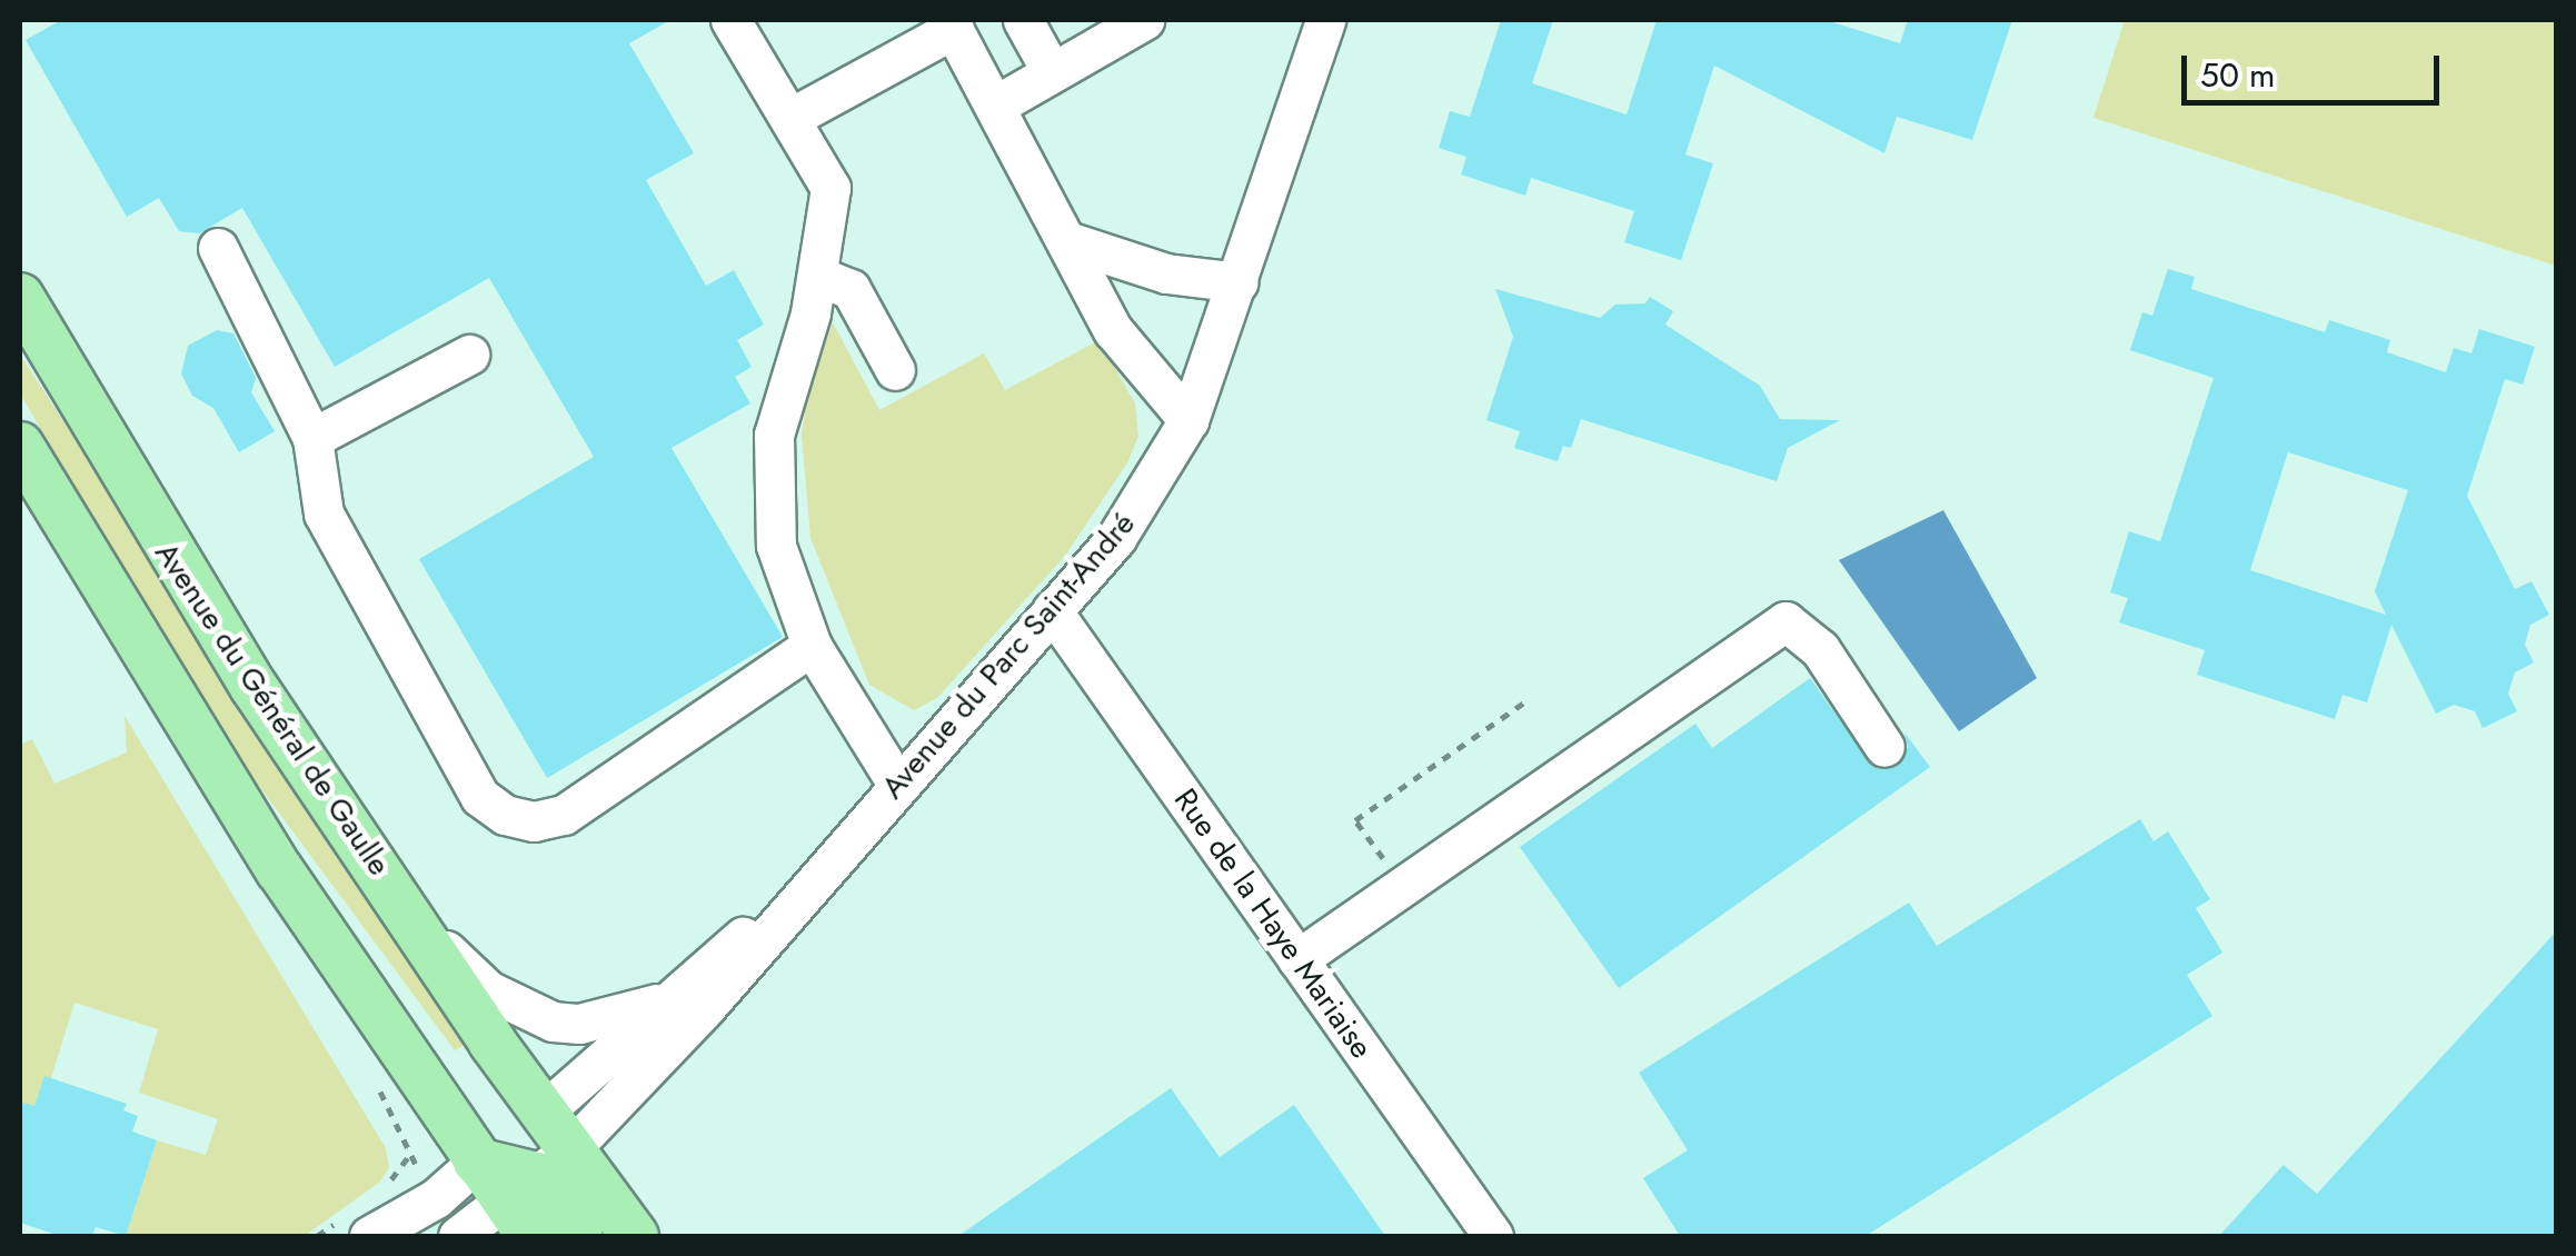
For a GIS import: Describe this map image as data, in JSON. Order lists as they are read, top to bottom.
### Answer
{
  "streets": {
    "main road": ["Avenue du Général de Gaulle"],
    "street": ["Avenue du Parc Saint-André", "Rue de la Haye Mariaise"]
  },
  "crossings": [
    ["Avenue du Parc Saint-André", "Rue de la Haye Mariaise"]
  ],
  "scale_bar": "50 m"
}
